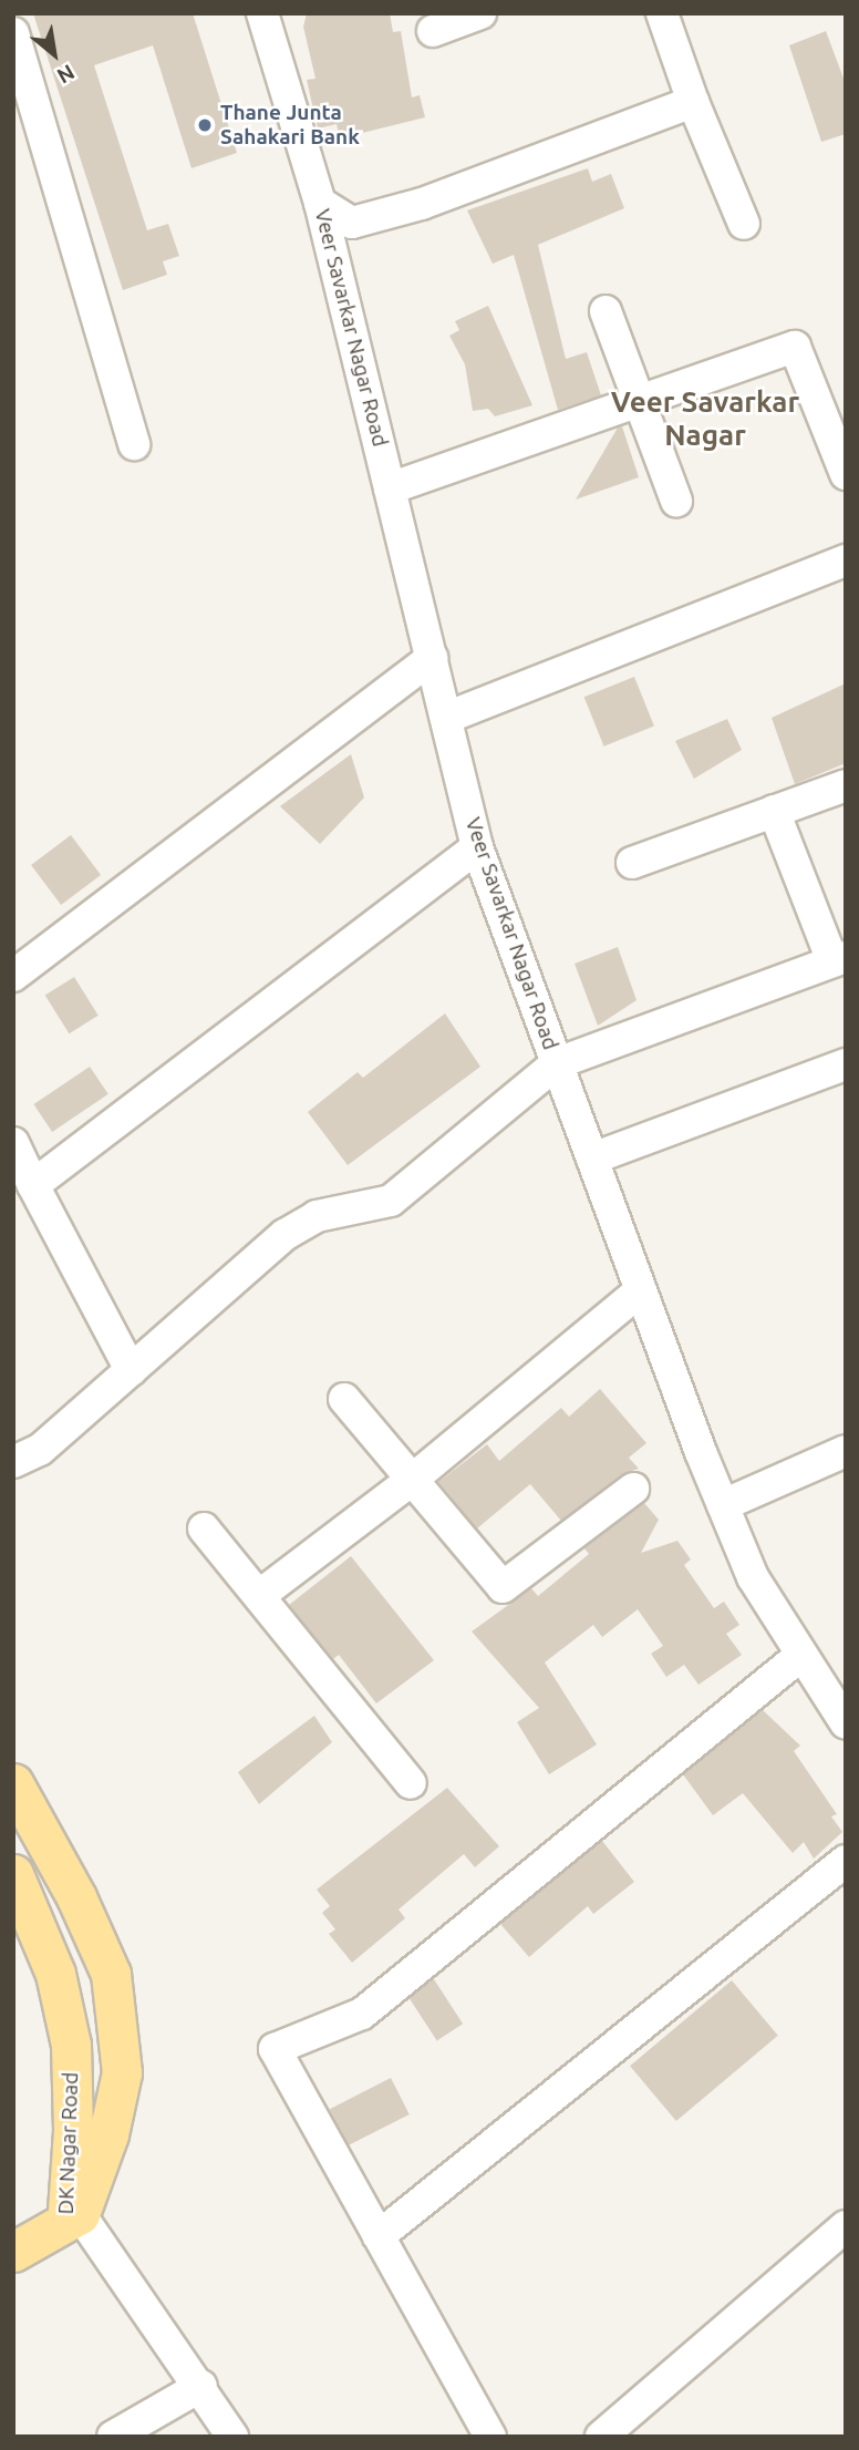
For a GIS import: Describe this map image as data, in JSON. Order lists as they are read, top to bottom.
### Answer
{
  "streets": {
    "main road": ["DK Nagar Road"],
    "street": ["Veer Savarkar Nagar Road"]
  },
  "districts": ["Veer Savarkar Nagar"],
  "places": ["Thane Junta Sahakari Bank"],
  "north": "bottom right"
}
